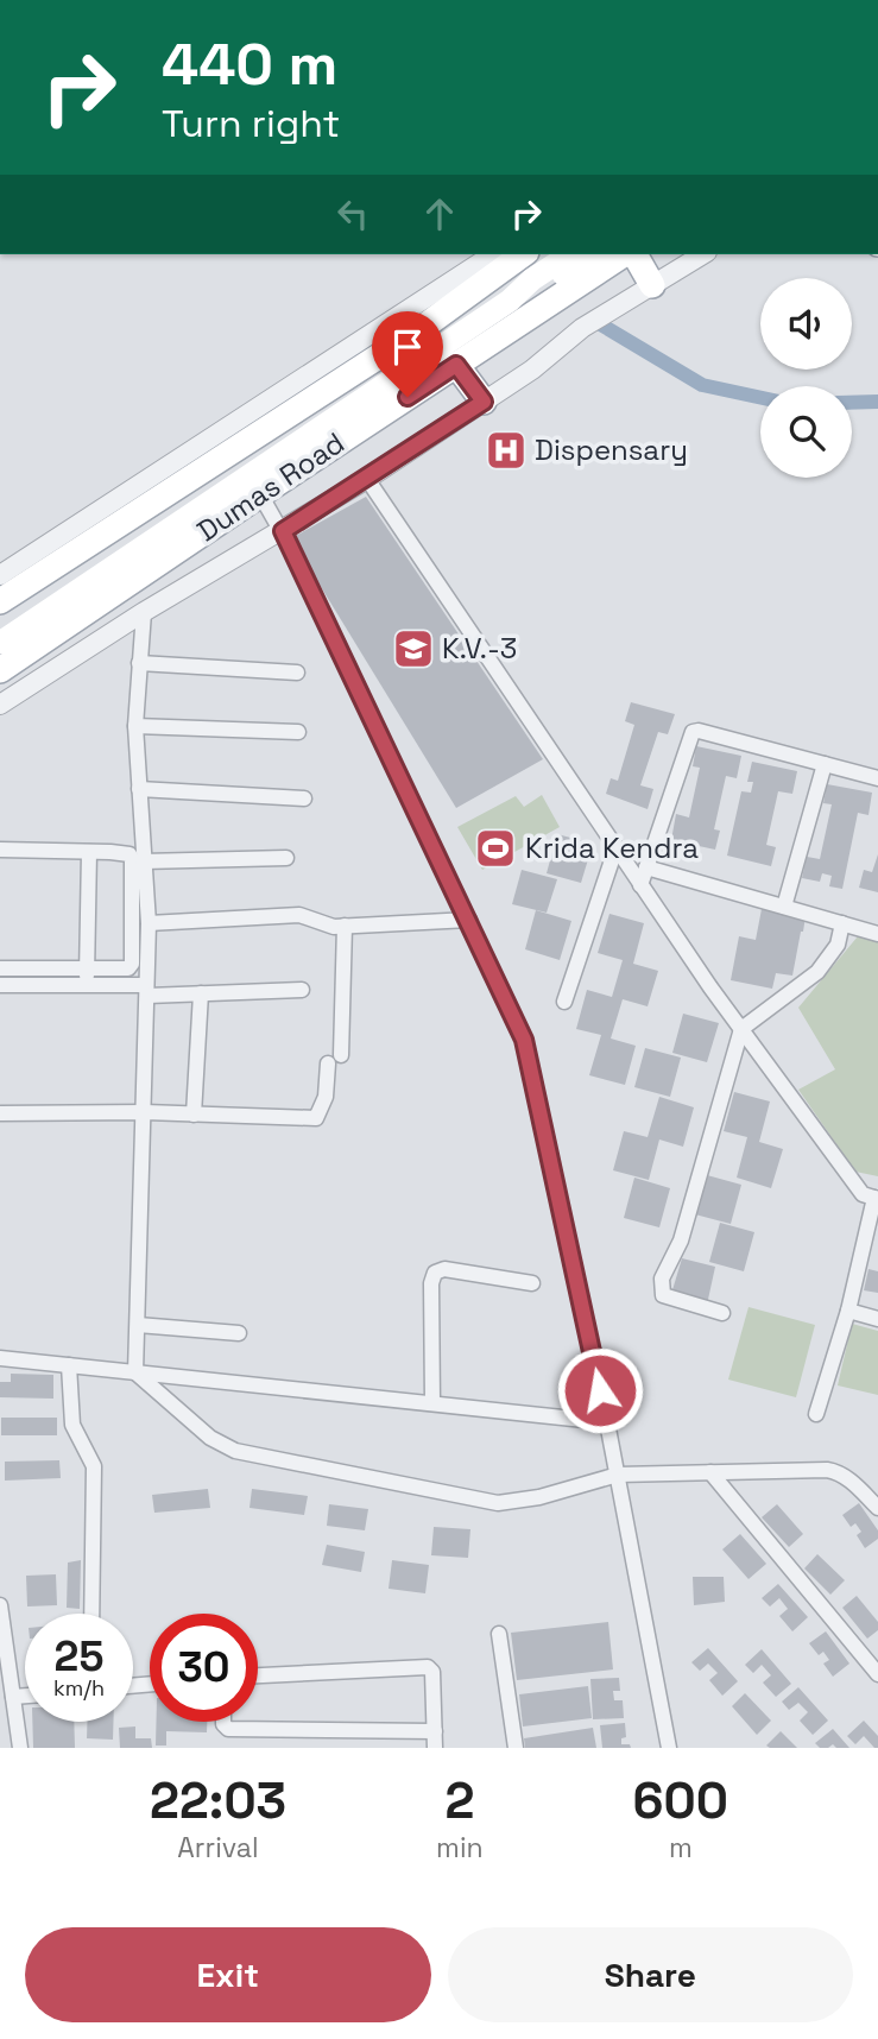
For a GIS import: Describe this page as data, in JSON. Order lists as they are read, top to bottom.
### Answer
{
  "streets": {
    "main road": ["Dumas Road"]
  },
  "places": {
    "hospital": ["Dispensary"],
    "school or university": ["K.V.-3"],
    "sports": ["Krida Kendra"]
  },
  "page": {
    "turn": ["440 m", "Turn right"],
    "speed": "25 km/h",
    "limit": "30",
    "eta": [
      "22:03",
      "Arrival",
      "2",
      "min",
      "600",
      "m"
    ],
    "buttons": ["Exit", "Share"]
  }
}
